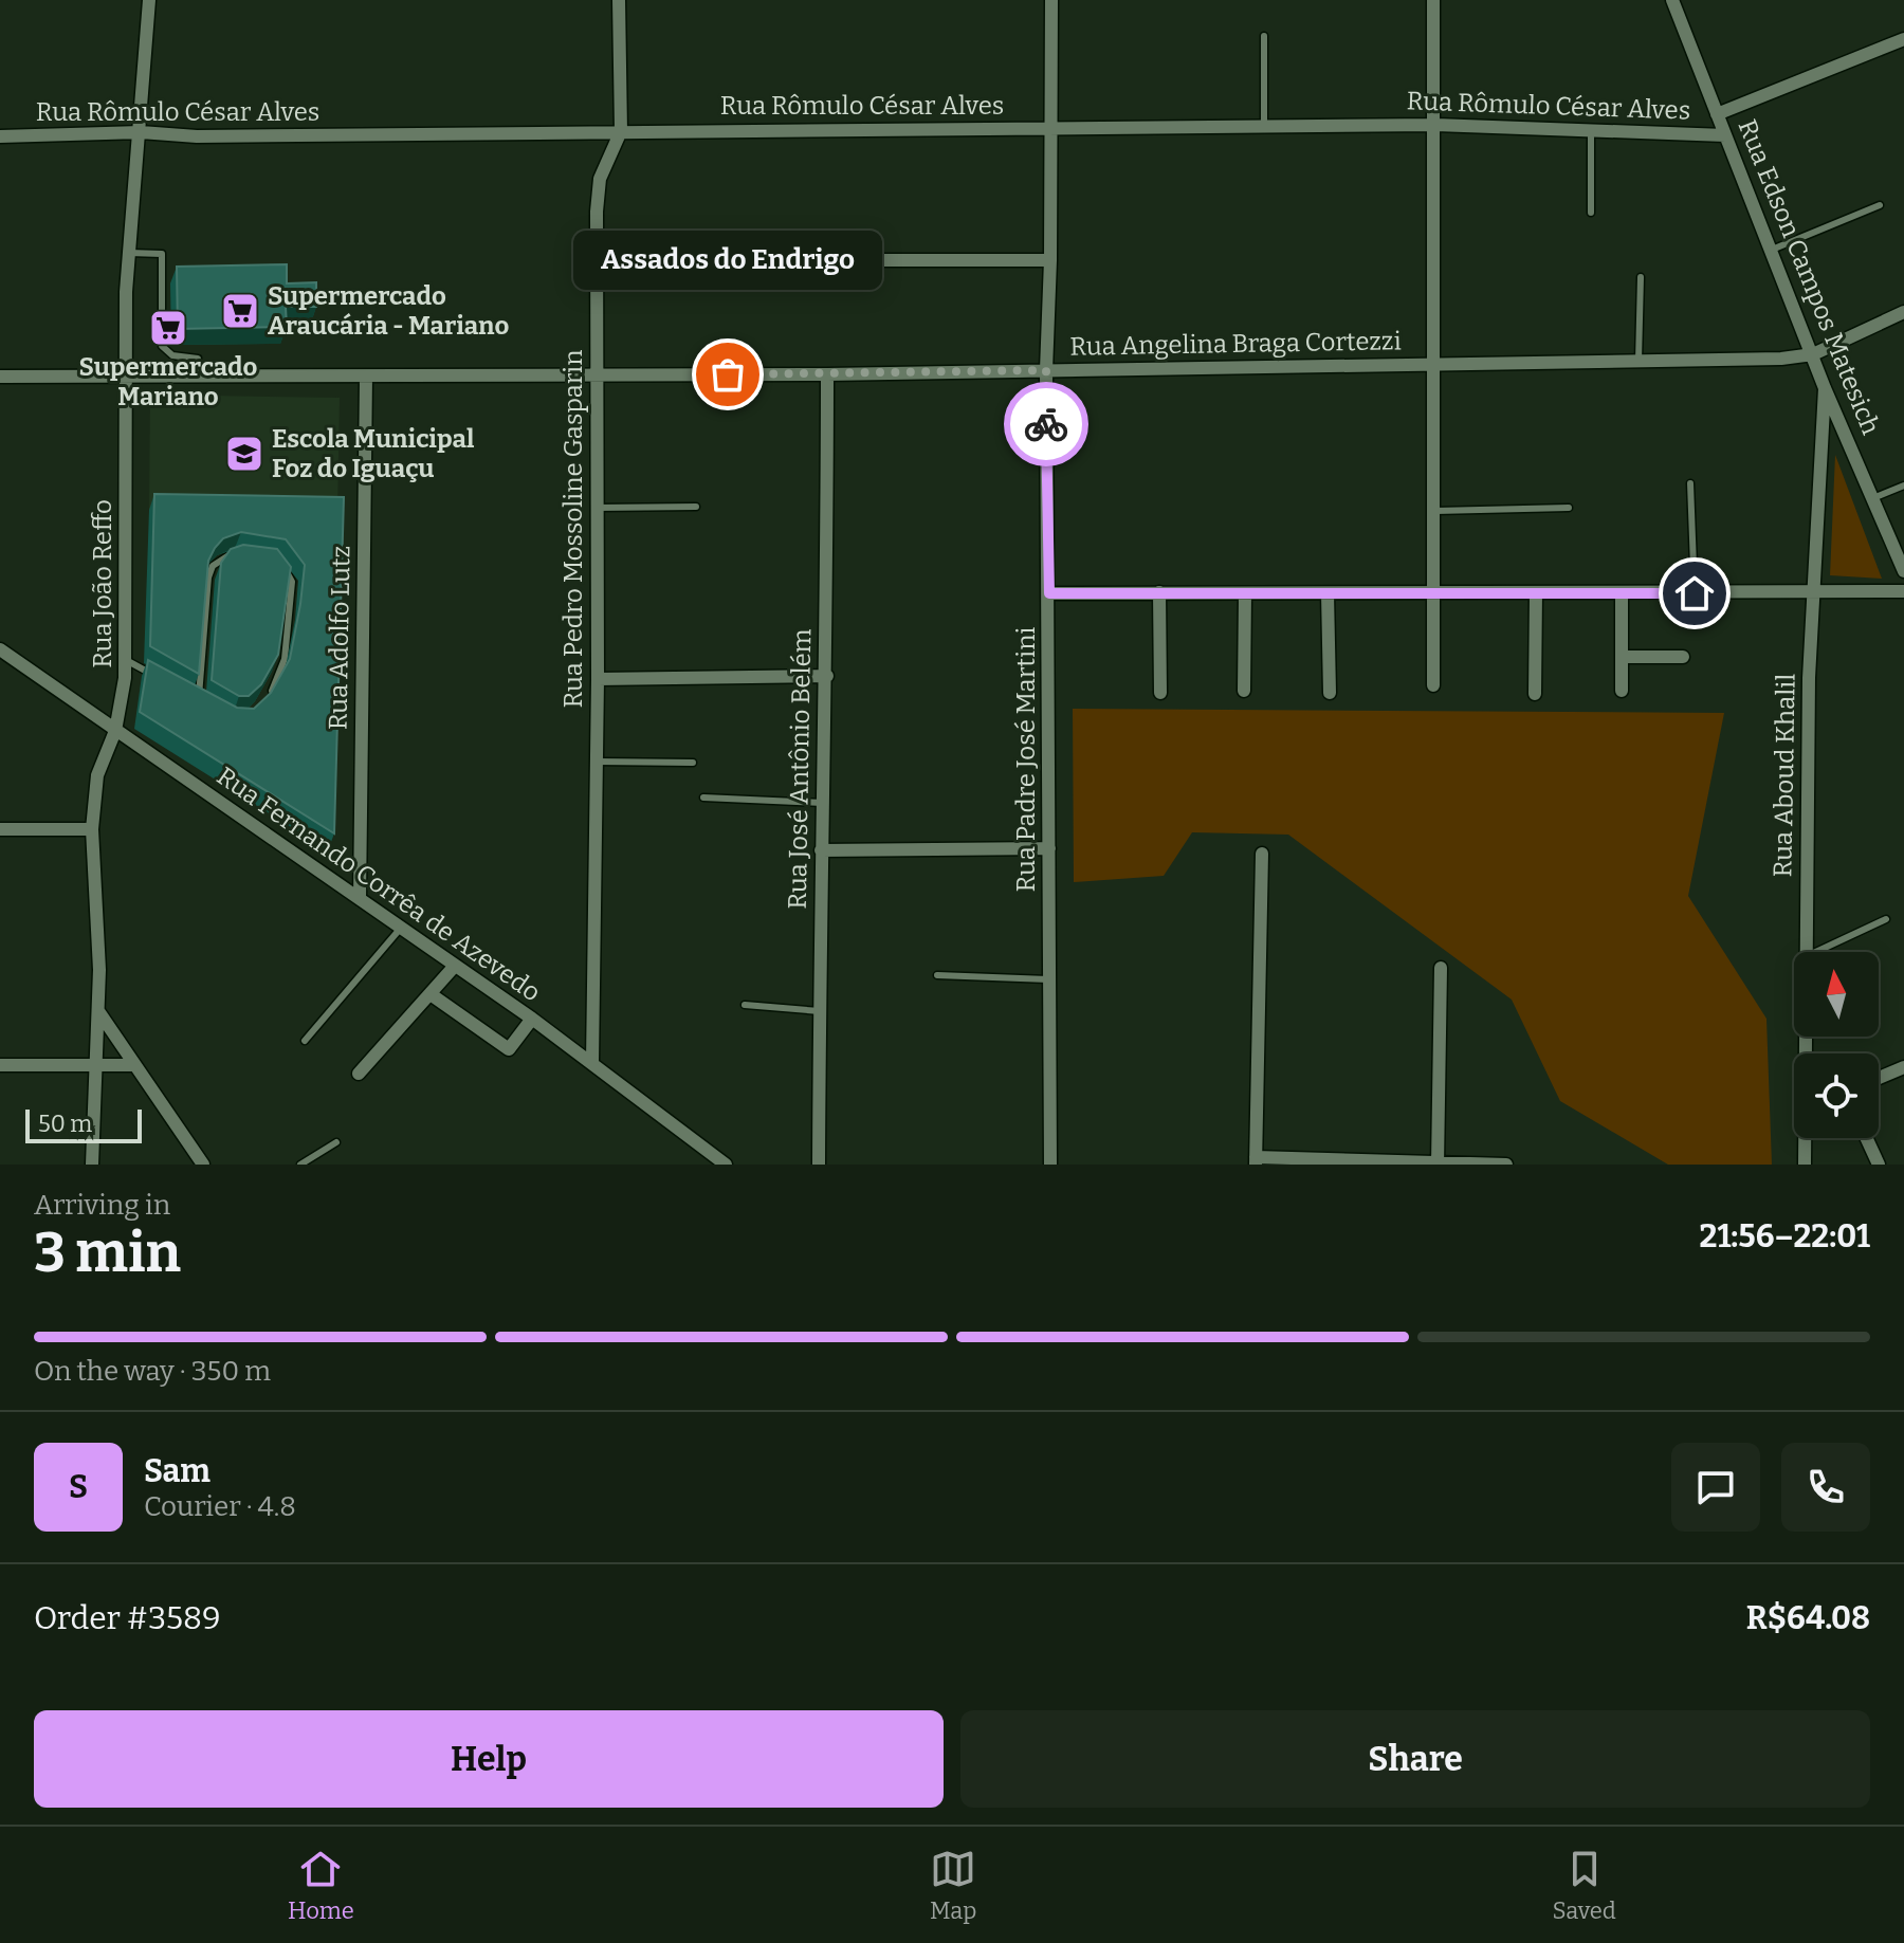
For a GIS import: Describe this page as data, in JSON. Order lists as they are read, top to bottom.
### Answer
{
  "streets": {
    "street": [
      "Rua Rômulo César Alves",
      "Rua Edson Campos Matesich",
      "Rua Angelina Braga Cortezzi",
      "Rua Pedro Mossoline Gasparin",
      "Rua João Reffo",
      "Rua Adolfo Lutz",
      "Rua Padre José Martini",
      "Rua José Antônio Belém",
      "Rua Aboud Khalil",
      "Rua Fernando Corrêa de Azevedo"
    ]
  },
  "crossings": [
    ["Rua Rômulo César Alves", "Rua Edson Campos Matesich"],
    ["Rua Rômulo César Alves", "Rua Pedro Mossoline Gasparin"],
    ["Rua Rômulo César Alves", "Rua João Reffo"],
    ["Rua Rômulo César Alves", "Rua Padre José Martini"],
    ["Rua Edson Campos Matesich", "Rua Angelina Braga Cortezzi"],
    ["Rua Edson Campos Matesich", "Rua Aboud Khalil"],
    ["Rua Angelina Braga Cortezzi", "Rua Pedro Mossoline Gasparin"],
    ["Rua Angelina Braga Cortezzi", "Rua João Reffo"],
    ["Rua Angelina Braga Cortezzi", "Rua Adolfo Lutz"],
    ["Rua Angelina Braga Cortezzi", "Rua Padre José Martini"],
    ["Rua Angelina Braga Cortezzi", "Rua José Antônio Belém"],
    ["Rua Pedro Mossoline Gasparin", "Rua Fernando Corrêa de Azevedo"],
    ["Rua João Reffo", "Rua Fernando Corrêa de Azevedo"],
    ["Rua Adolfo Lutz", "Rua Fernando Corrêa de Azevedo"]
  ],
  "places": {
    "supermarket": ["Supermercado Araucária - Mariano", "Supermercado Mariano"],
    "other": ["Assados do Endrigo"],
    "school or university": ["Escola Municipal Foz do Iguaçu"]
  },
  "scale_bar": "50 m",
  "north": "top",
  "page": {
    "bubble": "Assados do Endrigo",
    "scale": "50 m",
    "heading": ["3 min", "Arriving in", "21:56–22:01"],
    "panel": [
      "Sam",
      "Courier · 4.8",
      "Order #3589",
      "R$64.08"
    ],
    "bar": "On the way · 350 m",
    "round": "S",
    "buttons": ["Help", "Share"],
    "tabs": ["Home", "Map", "Saved"]
  }
}
